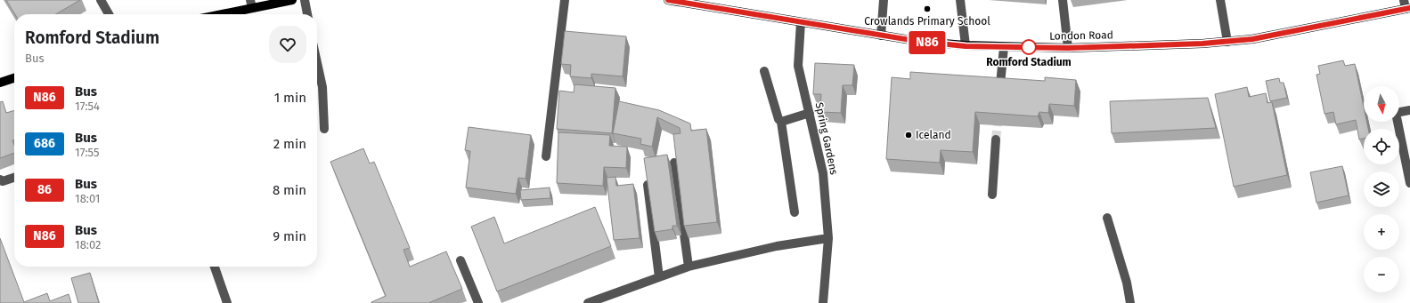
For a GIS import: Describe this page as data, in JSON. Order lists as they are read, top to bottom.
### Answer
{
  "streets": {
    "main road": ["London Road"],
    "street": ["Spring Gardens"]
  },
  "crossings": [
    ["London Road", "Spring Gardens"]
  ],
  "places": ["Crowlands Primary School", "Romford Stadium", "Iceland"],
  "lines": ["bus line N86"],
  "north": "bottom",
  "page": {
    "on_map": "N86",
    "heading": ["Romford Stadium", "Bus"],
    "list": [
      {
        "mark": "N86",
        "name": "Bus",
        "note": "17:54",
        "value": "1 min"
      },
      {
        "mark": "686",
        "name": "Bus",
        "note": "17:55",
        "value": "2 min"
      },
      {
        "mark": "86",
        "name": "Bus",
        "note": "18:01",
        "value": "8 min"
      },
      {
        "mark": "N86",
        "name": "Bus",
        "note": "18:02",
        "value": "9 min"
      }
    ],
    "map_buttons": ["+", "−"]
  }
}
